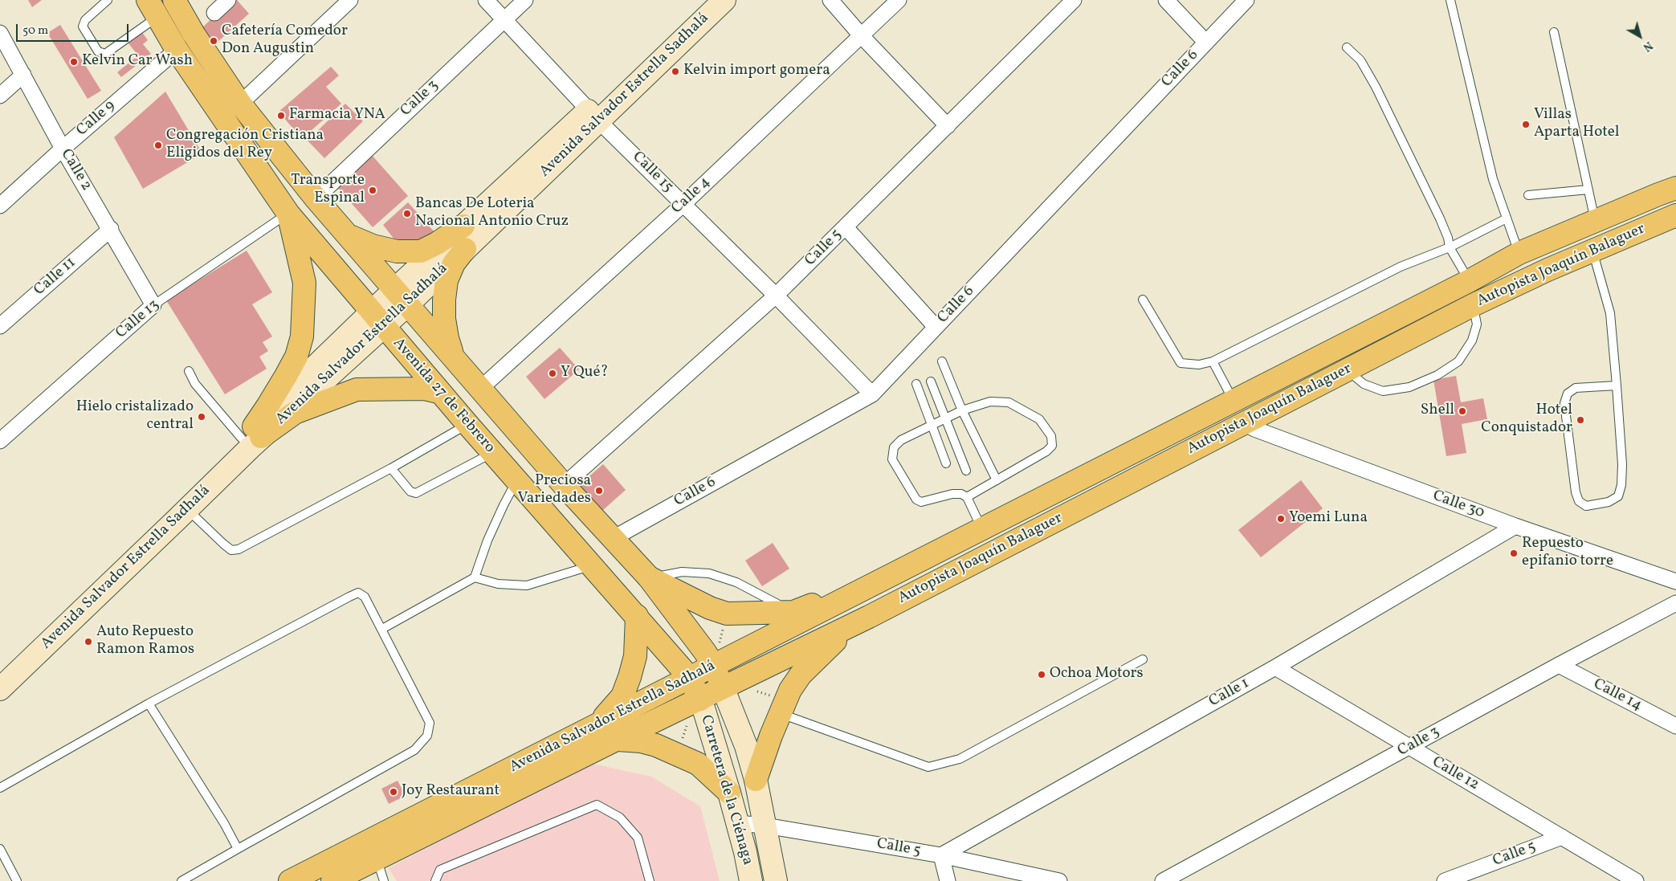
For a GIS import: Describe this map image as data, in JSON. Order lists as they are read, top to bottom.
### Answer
{
  "streets": {
    "main road": [
      "Avenida Salvador Estrella Sadhalá",
      "Autopista Joaquín Balaguer",
      "Avenida 27 de Febrero",
      "Carretera de la Ciénaga"
    ],
    "street": [
      "Calle 6",
      "Calle 3",
      "Calle 9",
      "Calle 2",
      "Calle 15",
      "Calle 4",
      "Calle 5",
      "Calle 11",
      "Calle 13",
      "Calle 30",
      "Calle 1",
      "Calle 14",
      "Calle 12"
    ]
  },
  "crossings": [
    ["Calle 6", "Calle 15"],
    ["Avenida Salvador Estrella Sadhalá", "Calle 15"],
    ["Avenida Salvador Estrella Sadhalá", "Autopista Joaquín Balaguer"],
    ["Avenida Salvador Estrella Sadhalá", "Avenida 27 de Febrero"],
    ["Avenida Salvador Estrella Sadhalá", "Carretera de la Ciénaga"],
    ["Calle 3", "Calle 15"],
    ["Calle 3", "Calle 14"],
    ["Calle 3", "Calle 12"],
    ["Calle 9", "Calle 2"],
    ["Calle 9", "Avenida 27 de Febrero"],
    ["Calle 2", "Calle 11"],
    ["Calle 2", "Calle 13"],
    ["Calle 15", "Calle 4"],
    ["Calle 15", "Calle 5"],
    ["Calle 5", "Calle 1"],
    ["Calle 5", "Calle 12"],
    ["Calle 5", "Carretera de la Ciénaga"],
    ["Autopista Joaquín Balaguer", "Calle 30"],
    ["Calle 13", "Avenida 27 de Febrero"],
    ["Avenida 27 de Febrero", "Carretera de la Ciénaga"],
    ["Calle 30", "Calle 1"],
    ["Calle 1", "Calle 12"]
  ],
  "places": [
    "Cafetería Comedor Don Augustin",
    "Kelvin Car Wash",
    "Kelvin import gomera",
    "Farmacia YNA",
    "Villas Aparta Hotel",
    "Congregación Cristiana Eligidos del Rey",
    "Transporte Espinal",
    "Bancas De Loteria Nacional Antonio Cruz",
    "Y Qué?",
    "Shell",
    "Hielo cristalizado central",
    "Hotel Conquistador",
    "Preciosa Variedades",
    "Yoemi Luna",
    "Repuesto epifanio torre",
    "Auto Repuesto Ramon Ramos",
    "Ochoa Motors",
    "Joy Restaurant"
  ],
  "scale_bar": "50 m",
  "north": "bottom right"
}
